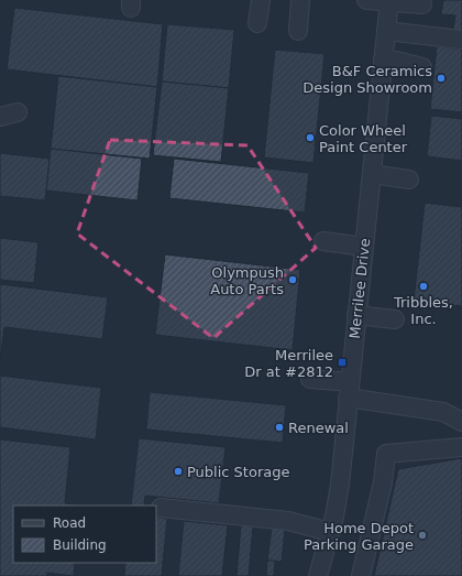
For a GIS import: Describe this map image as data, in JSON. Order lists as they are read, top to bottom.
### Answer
{
  "streets": {
    "street": ["Merrilee Drive"]
  },
  "places": {
    "other": [
      "B&F Ceramics Design Showroom",
      "Color Wheel Paint Center",
      "Olympush Auto Parts",
      "Tribbles, Inc.",
      "Renewal",
      "Public Storage",
      "Home Depot Parking Garage"
    ],
    "transit": ["Merrilee Dr at #2812"]
  },
  "legend": ["Road", "Building"]
}
